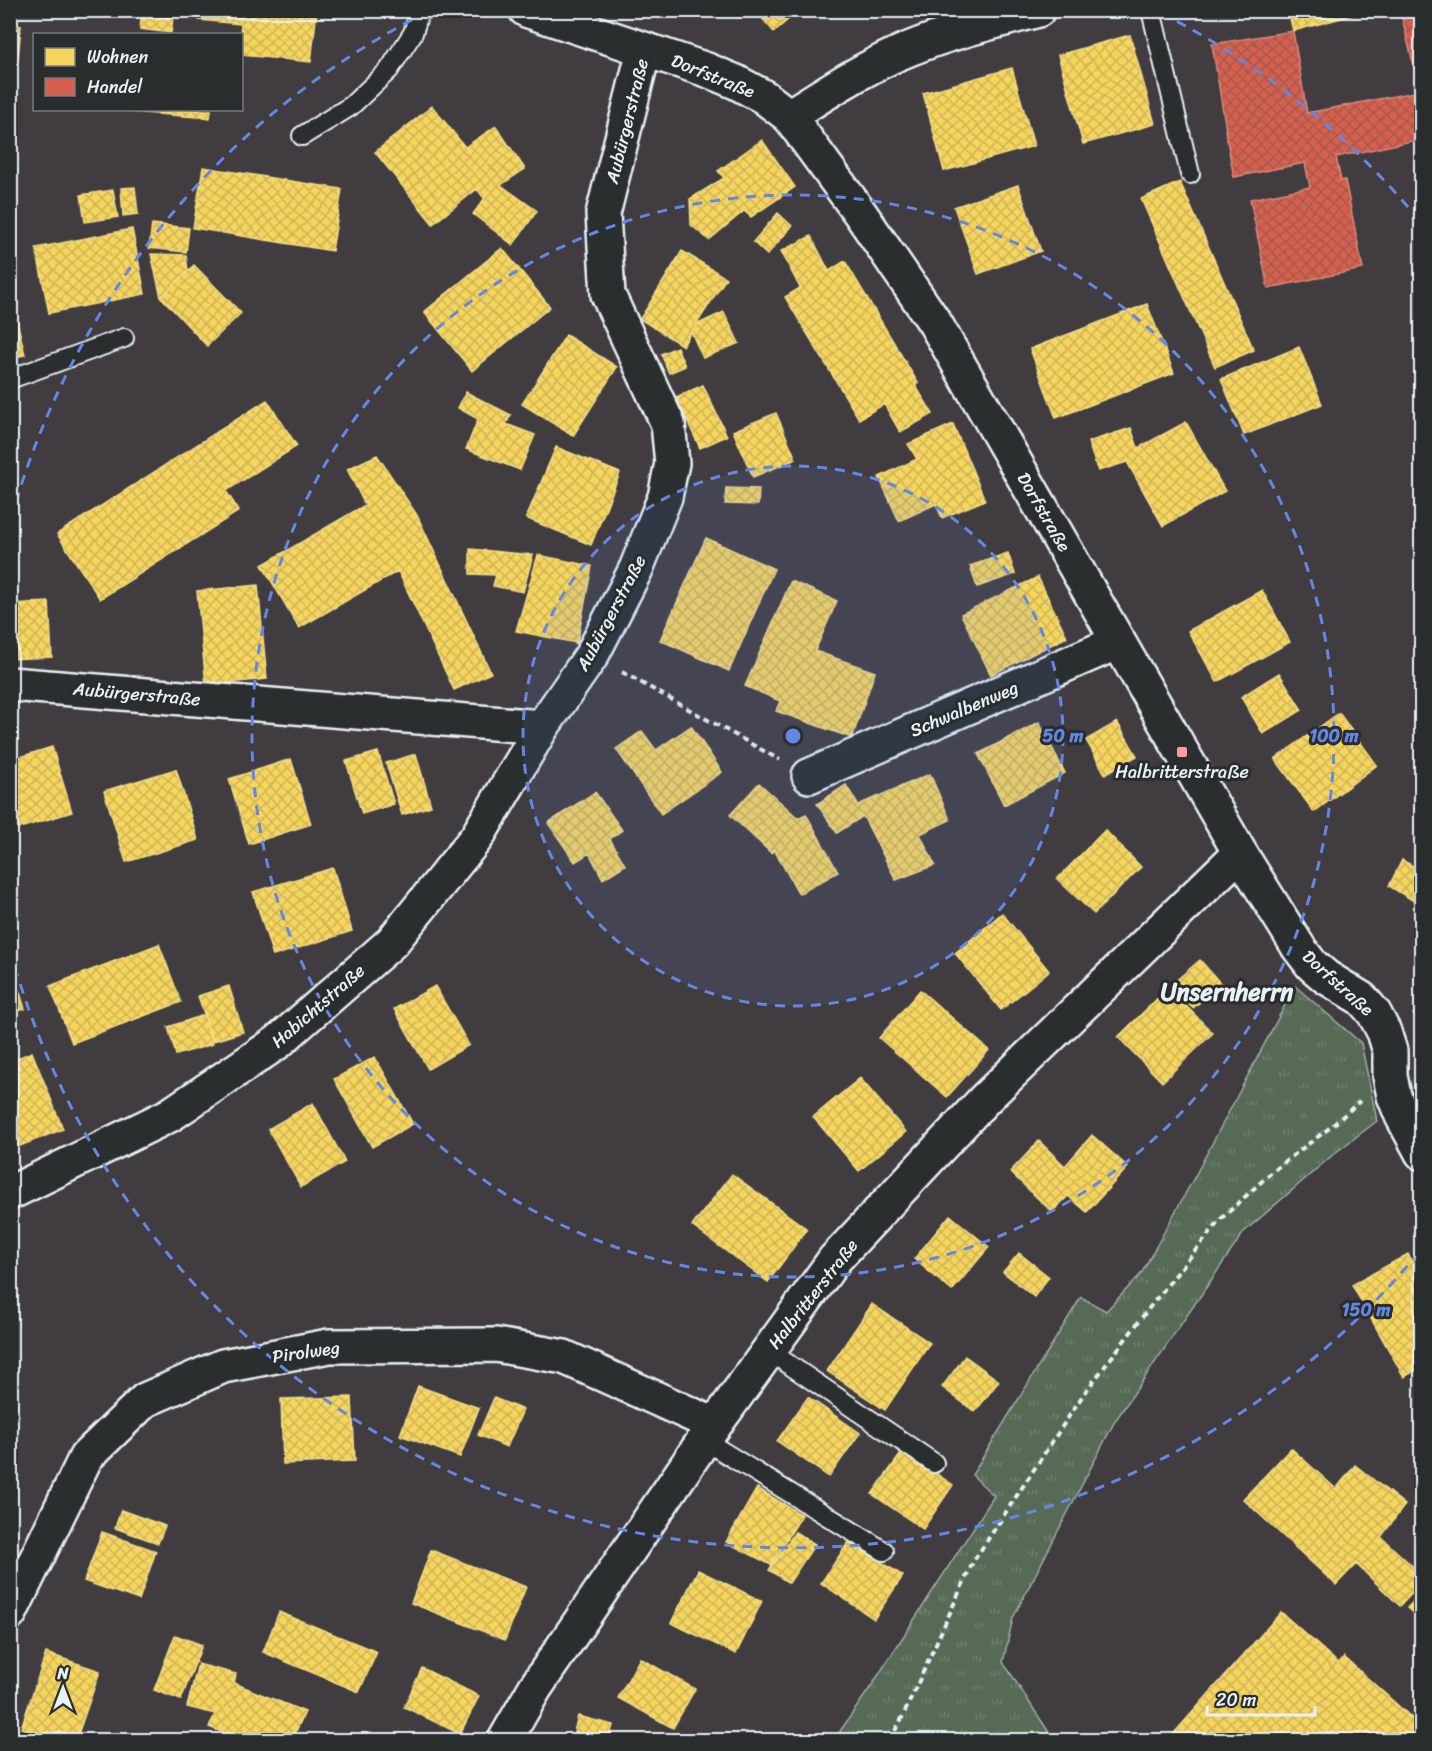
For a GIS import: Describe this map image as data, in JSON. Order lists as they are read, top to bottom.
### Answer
{
  "streets": {
    "street": [
      "Dorfstraße",
      "Aubürgerstraße",
      "Schwalbenweg",
      "Habichtstraße",
      "Halbritterstraße",
      "Pirolweg"
    ]
  },
  "crossings": [
    ["Dorfstraße", "Aubürgerstraße"],
    ["Dorfstraße", "Schwalbenweg"],
    ["Dorfstraße", "Halbritterstraße"],
    ["Aubürgerstraße", "Habichtstraße"],
    ["Halbritterstraße", "Pirolweg"]
  ],
  "districts": ["Unsernherrn"],
  "places": {
    "transit": ["Halbritterstraße"]
  },
  "legend": ["Wohnen", "Handel"],
  "scale_bar": "20 m",
  "north": "top",
  "rings": ["50 m", "100 m", "150 m"]
}
